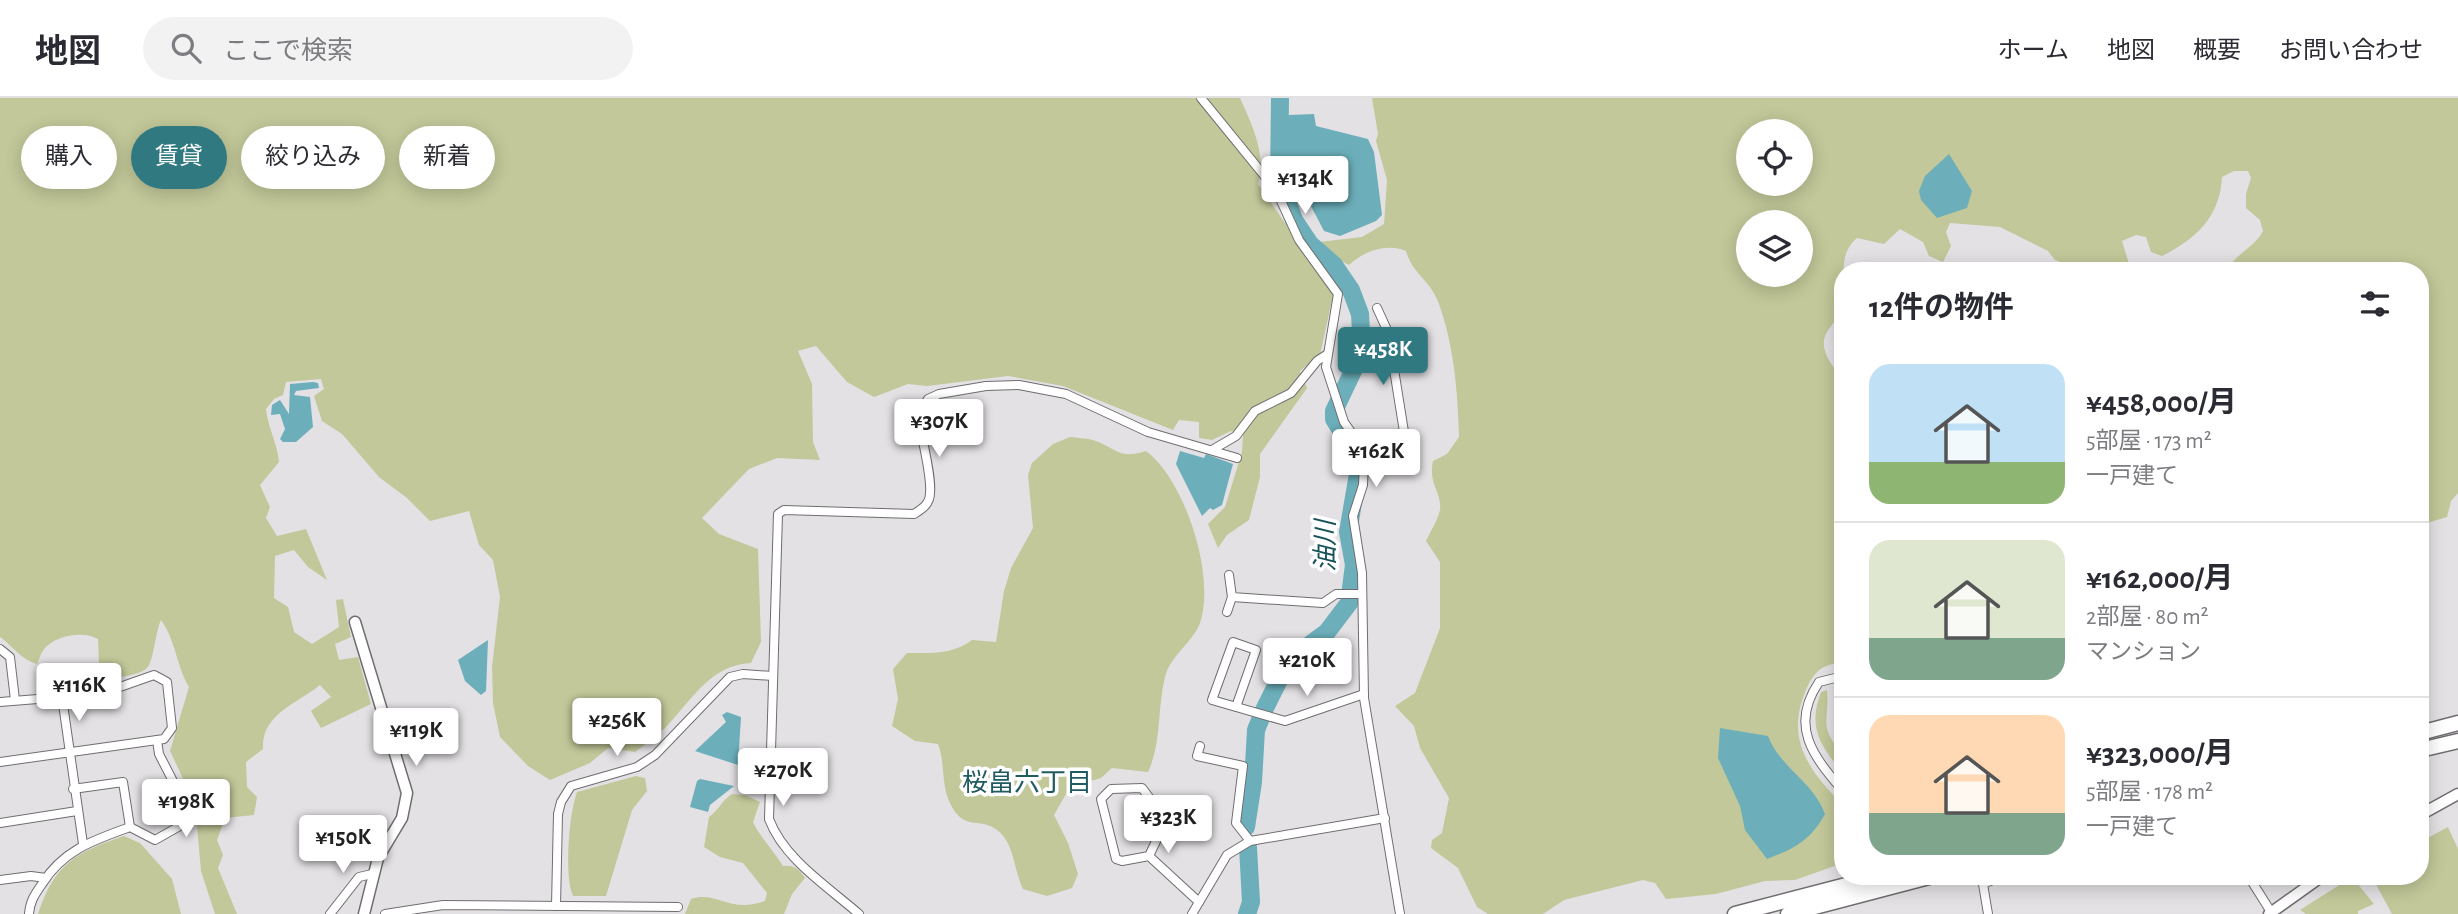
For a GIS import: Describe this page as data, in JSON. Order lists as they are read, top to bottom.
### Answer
{
  "districts": ["桜畠六丁目"],
  "water": ["油川"],
  "page": {
    "header": "地図",
    "search": "ここで検索",
    "nav": [
      "ホーム",
      "地図",
      "概要",
      "お問い合わせ"
    ],
    "chip": [
      "購入",
      "賃貸",
      "絞り込み",
      "新着"
    ],
    "price": [
      "¥134K",
      "¥458K",
      "¥307K",
      "¥162K",
      "¥210K",
      "¥116K",
      "¥256K",
      "¥119K",
      "¥270K",
      "¥198K",
      "¥323K",
      "¥150K"
    ],
    "heading": "12件の物件",
    "list": [
      {
        "name": "¥458,000/月",
        "note": "5部屋 · 173 m² · 一戸建て"
      },
      {
        "name": "¥162,000/月",
        "note": "2部屋 · 80 m² · マンション"
      },
      {
        "name": "¥323,000/月",
        "note": "5部屋 · 178 m² · 一戸建て"
      }
    ]
  }
}
